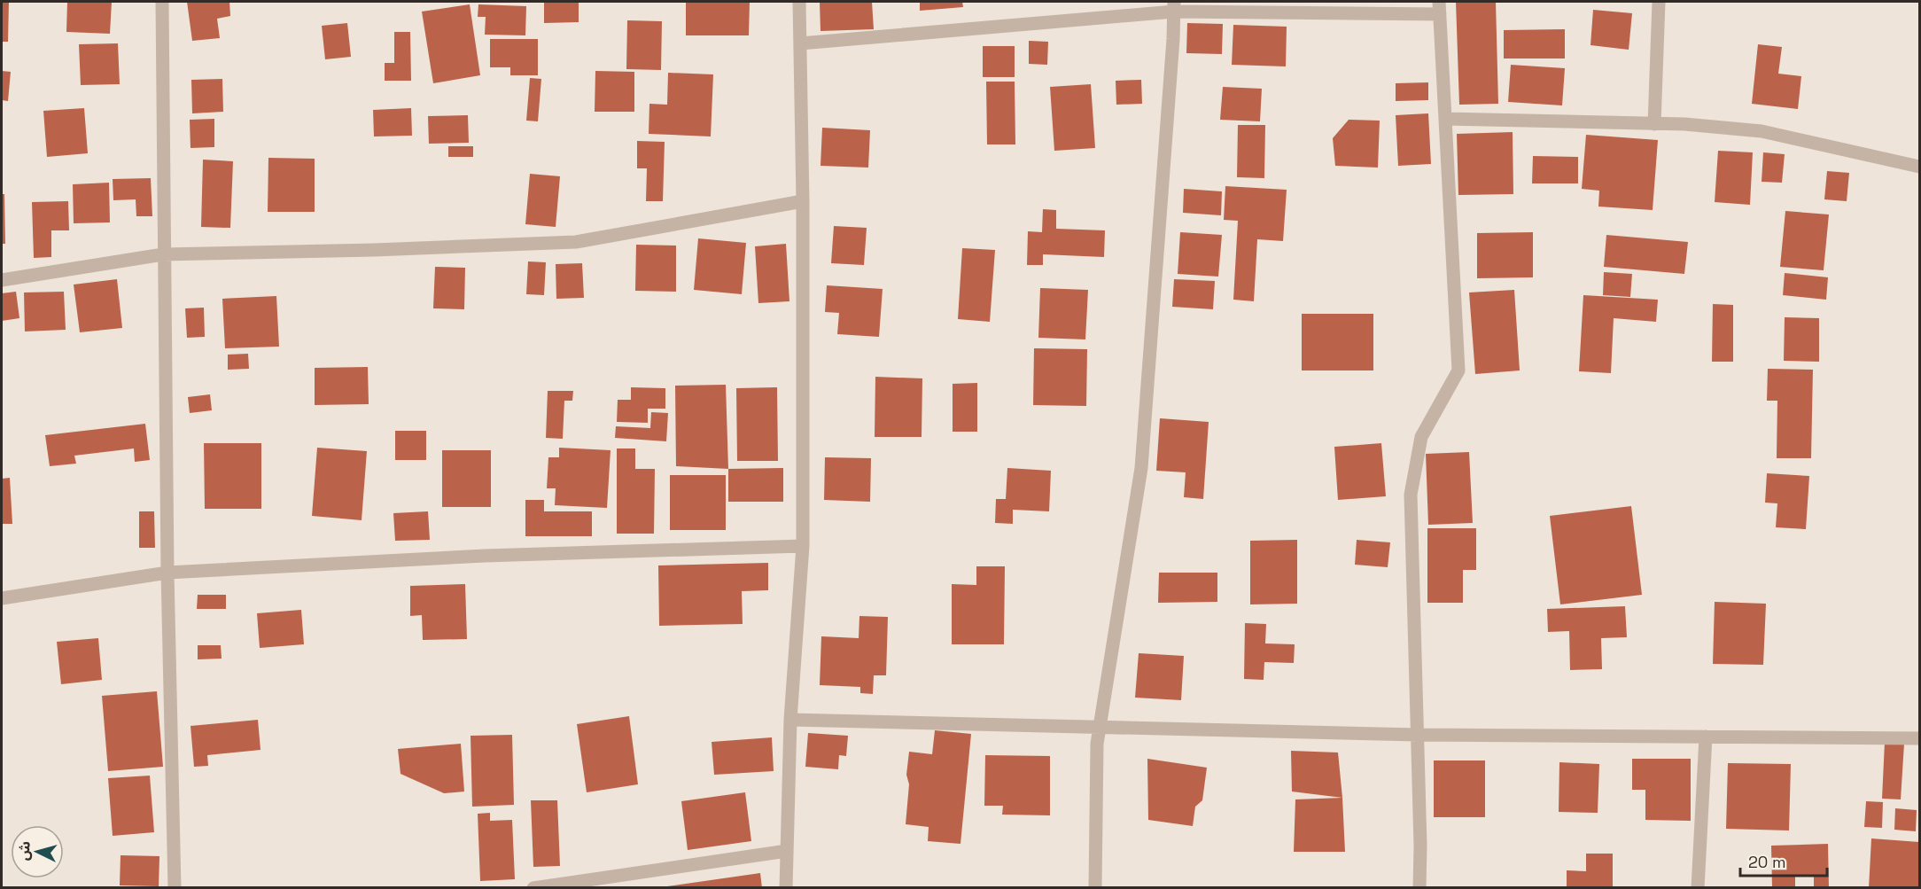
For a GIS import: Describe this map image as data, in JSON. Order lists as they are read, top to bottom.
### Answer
{
  "scale_bar": "20 m",
  "north": "left"
}
